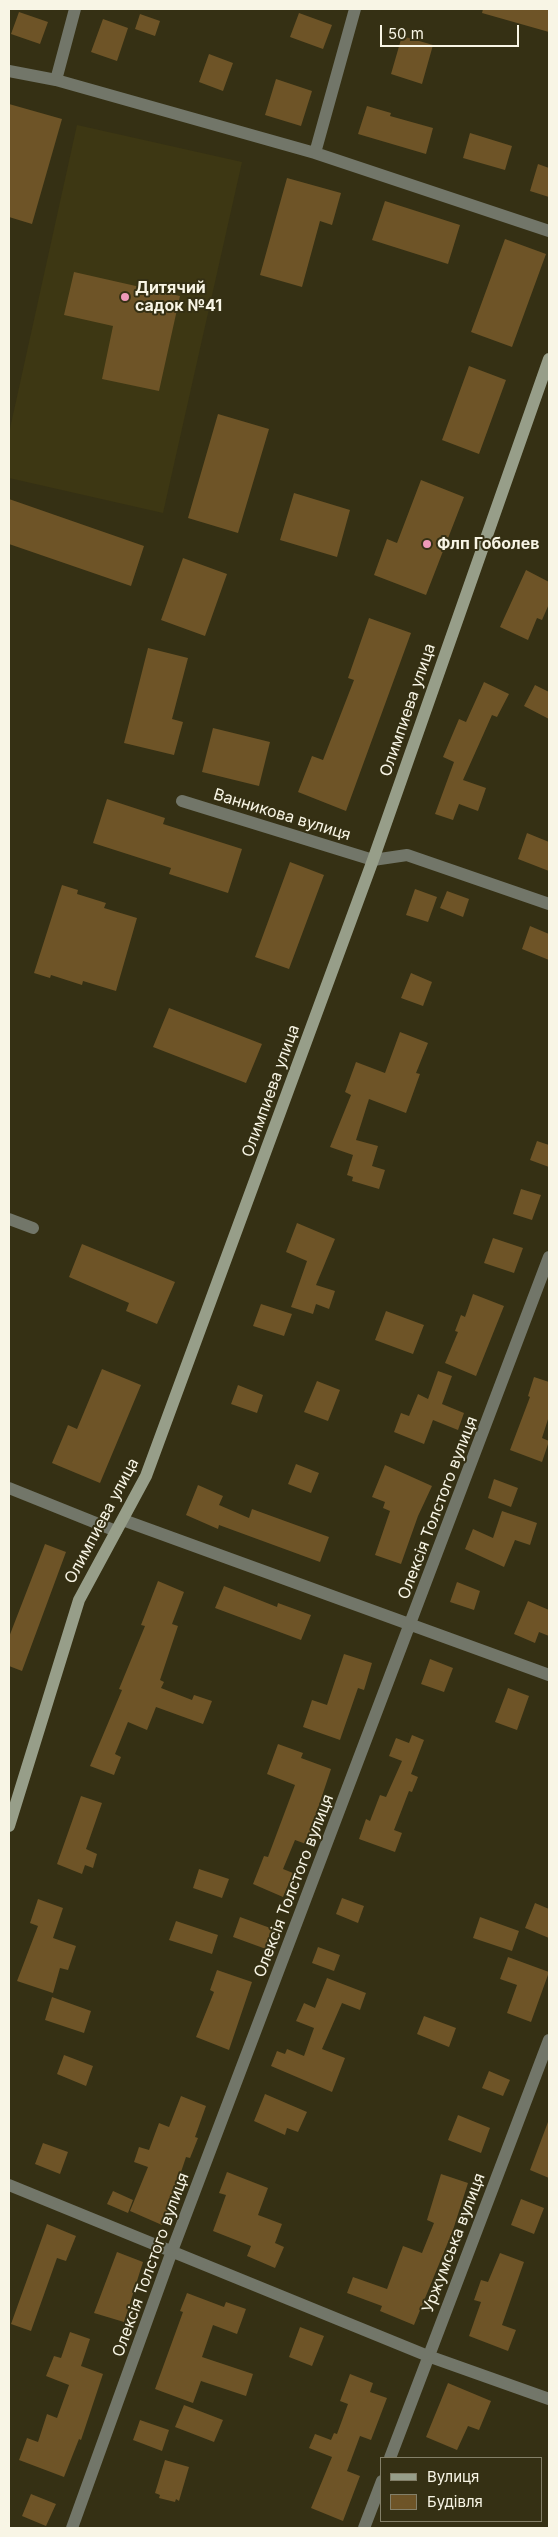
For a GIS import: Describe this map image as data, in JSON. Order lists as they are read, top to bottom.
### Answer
{
  "streets": {
    "main road": ["Олимпиева улица"],
    "street": ["Ванникова вулиця", "Олексія Толстого вулиця", "Уржумська вулиця"]
  },
  "crossings": [
    ["Олимпиева улица", "Ванникова вулиця"]
  ],
  "places": ["Дитячий садок №41", "Флп Гоболев"],
  "legend": ["Вулиця", "Будівля"],
  "scale_bar": "50 m"
}
